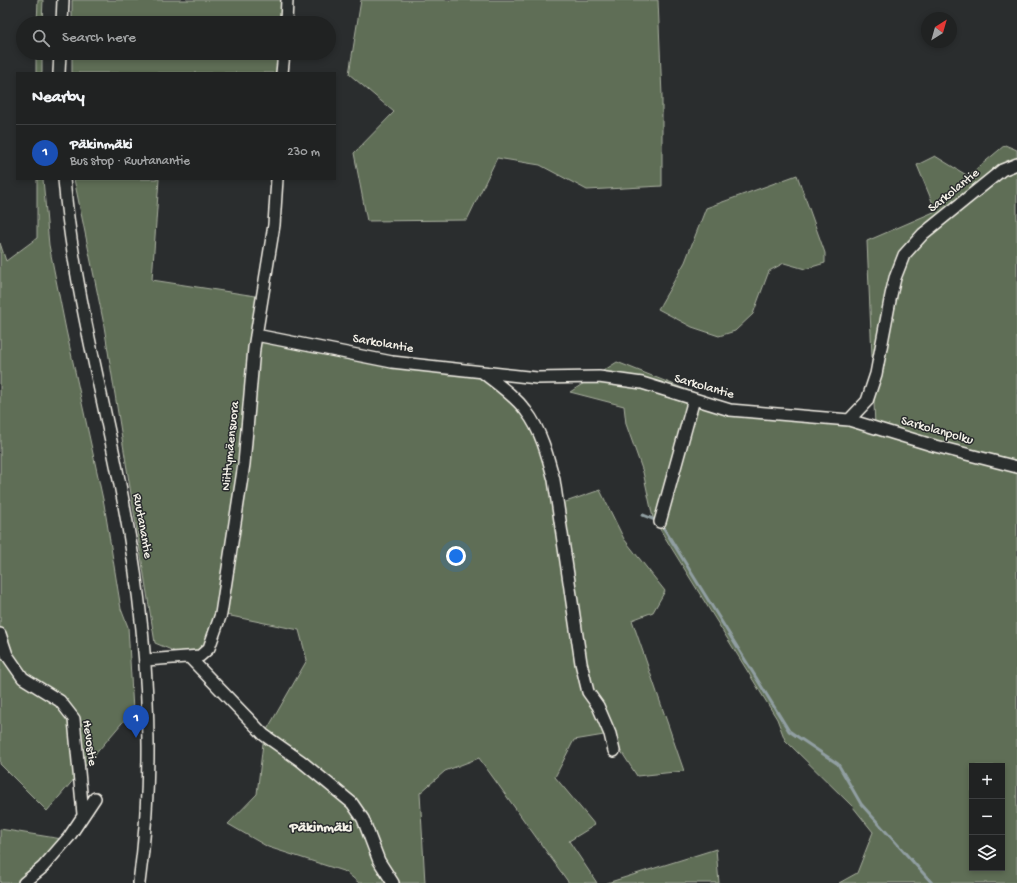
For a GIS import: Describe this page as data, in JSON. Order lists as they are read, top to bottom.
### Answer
{
  "streets": {
    "street": [
      "Sarkolantie",
      "Sarkolanpolku",
      "Niittymäensuora",
      "Ruutanantie",
      "Hevostie"
    ]
  },
  "crossings": [
    ["Sarkolantie", "Sarkolanpolku"],
    ["Sarkolantie", "Niittymäensuora"],
    ["Niittymäensuora", "Ruutanantie"]
  ],
  "districts": ["Päkinmäki"],
  "north": "top right",
  "page": {
    "search": "Search here",
    "heading": "Nearby",
    "list": [
      {
        "mark": "1",
        "name": "Päkinmäki",
        "note": "Bus stop · Ruutanantie",
        "value": "230 m"
      }
    ],
    "pins": "1",
    "map_buttons": ["+", "−"]
  }
}
